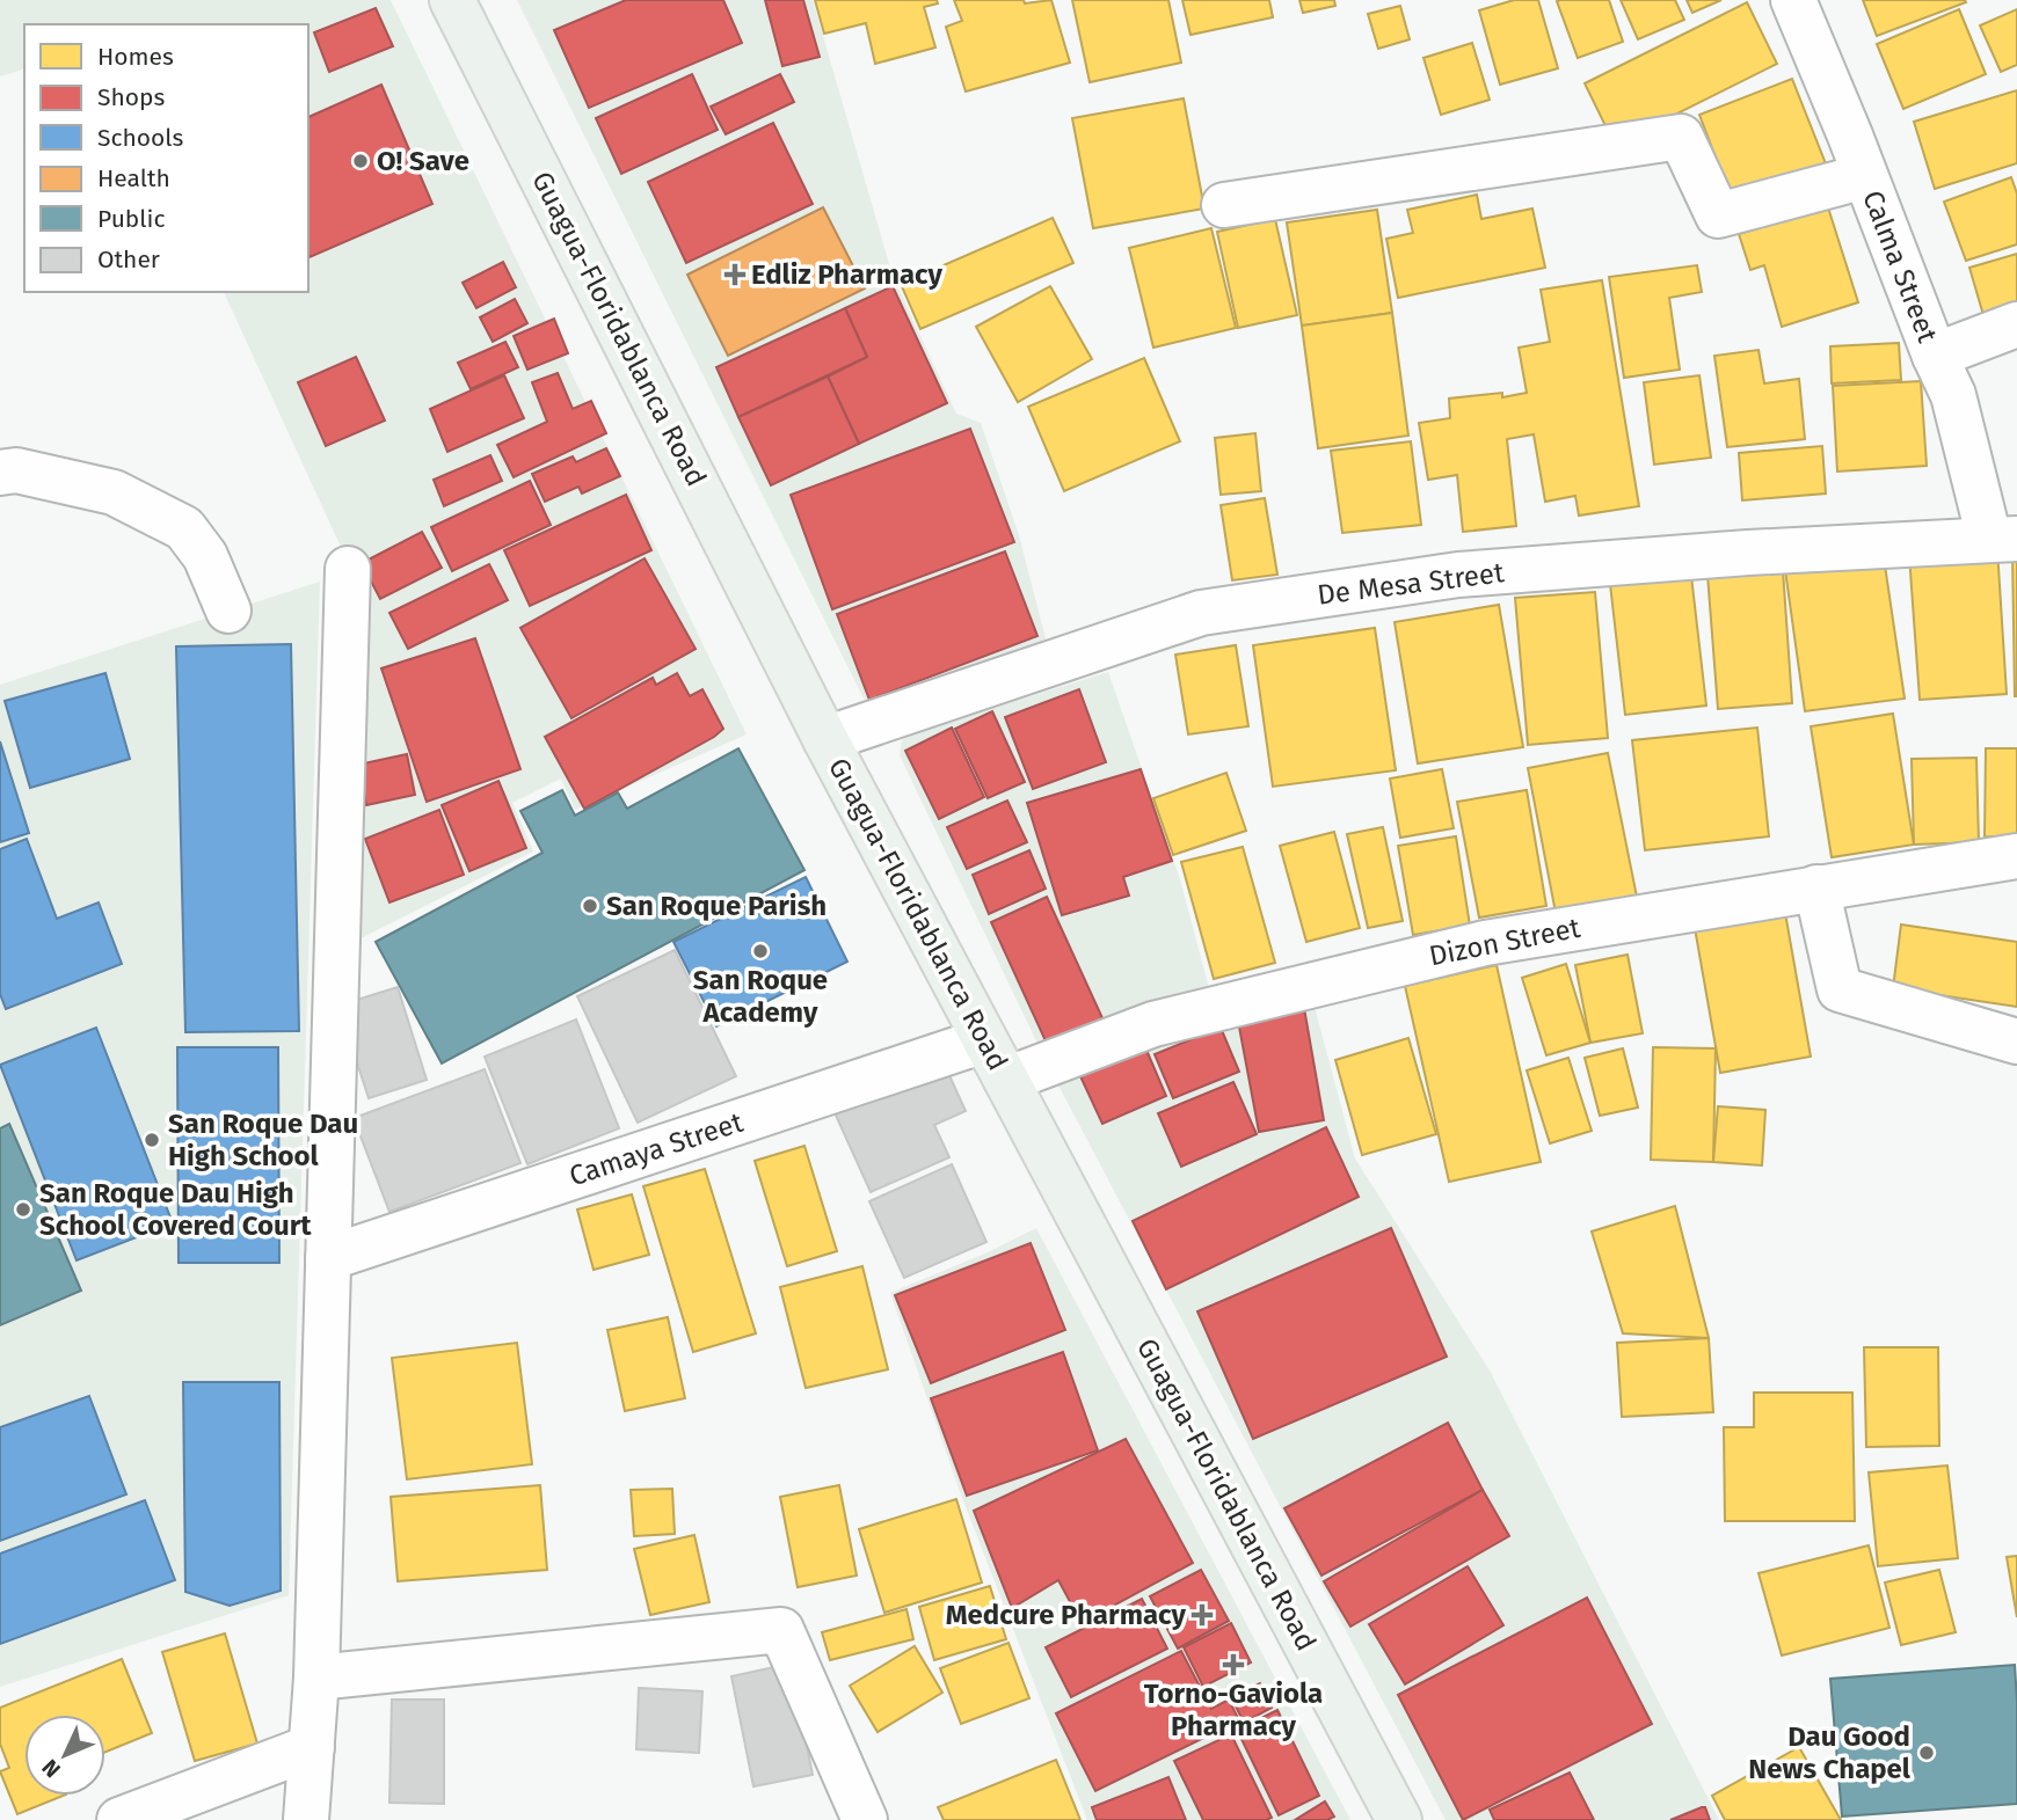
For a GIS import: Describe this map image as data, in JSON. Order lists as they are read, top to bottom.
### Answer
{
  "streets": {
    "main road": ["Guagua-Floridablanca Road"],
    "street": [
      "Calma Street",
      "De Mesa Street",
      "Dizon Street",
      "Camaya Street"
    ]
  },
  "crossings": [
    ["Calma Street", "De Mesa Street"],
    ["Guagua-Floridablanca Road", "De Mesa Street"],
    ["Guagua-Floridablanca Road", "Dizon Street"],
    ["Guagua-Floridablanca Road", "Camaya Street"]
  ],
  "places": {
    "other": [
      "O! Save",
      "San Roque Parish",
      "San Roque Academy",
      "San Roque Dau High School",
      "San Roque Dau High School Covered Court",
      "Dau Good News Chapel"
    ],
    "health": ["Edliz Pharmacy", "Medcure Pharmacy", "Torno-Gaviola Pharmacy"]
  },
  "legend": [
    "Homes",
    "Shops",
    "Schools",
    "Health",
    "Public",
    "Other"
  ],
  "north": "bottom left"
}
